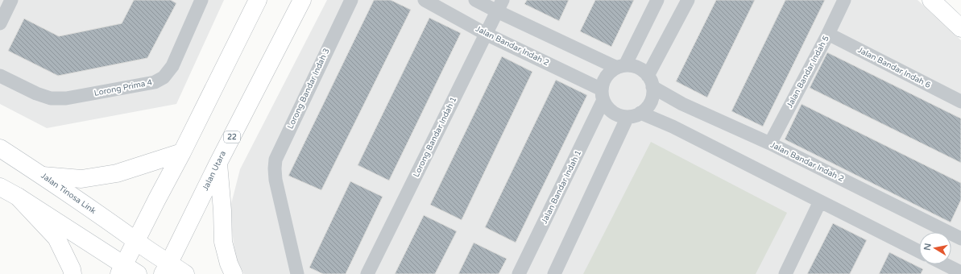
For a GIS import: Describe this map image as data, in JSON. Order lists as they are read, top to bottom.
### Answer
{
  "streets": {
    "main road": ["22", "Jalan Utara", "Jalan Tinosa Link"],
    "street": [
      "Jalan Bandar Indah 2",
      "Jalan Bandar Indah 6",
      "Jalan Bandar Indah 5",
      "Lorong Prima 4",
      "Lorong Bandar Indah 3",
      "Lorong Bandar Indah 1",
      "Jalan Bandar Indah 1"
    ]
  },
  "crossings": [
    ["Jalan Bandar Indah 2", "Jalan Bandar Indah 5"],
    ["Jalan Bandar Indah 2", "Lorong Bandar Indah 1"],
    ["Jalan Bandar Indah 2", "Jalan Bandar Indah 1"],
    ["Jalan Bandar Indah 6", "Jalan Bandar Indah 5"],
    ["Jalan Utara", "Jalan Tinosa Link"]
  ],
  "north": "left"
}
